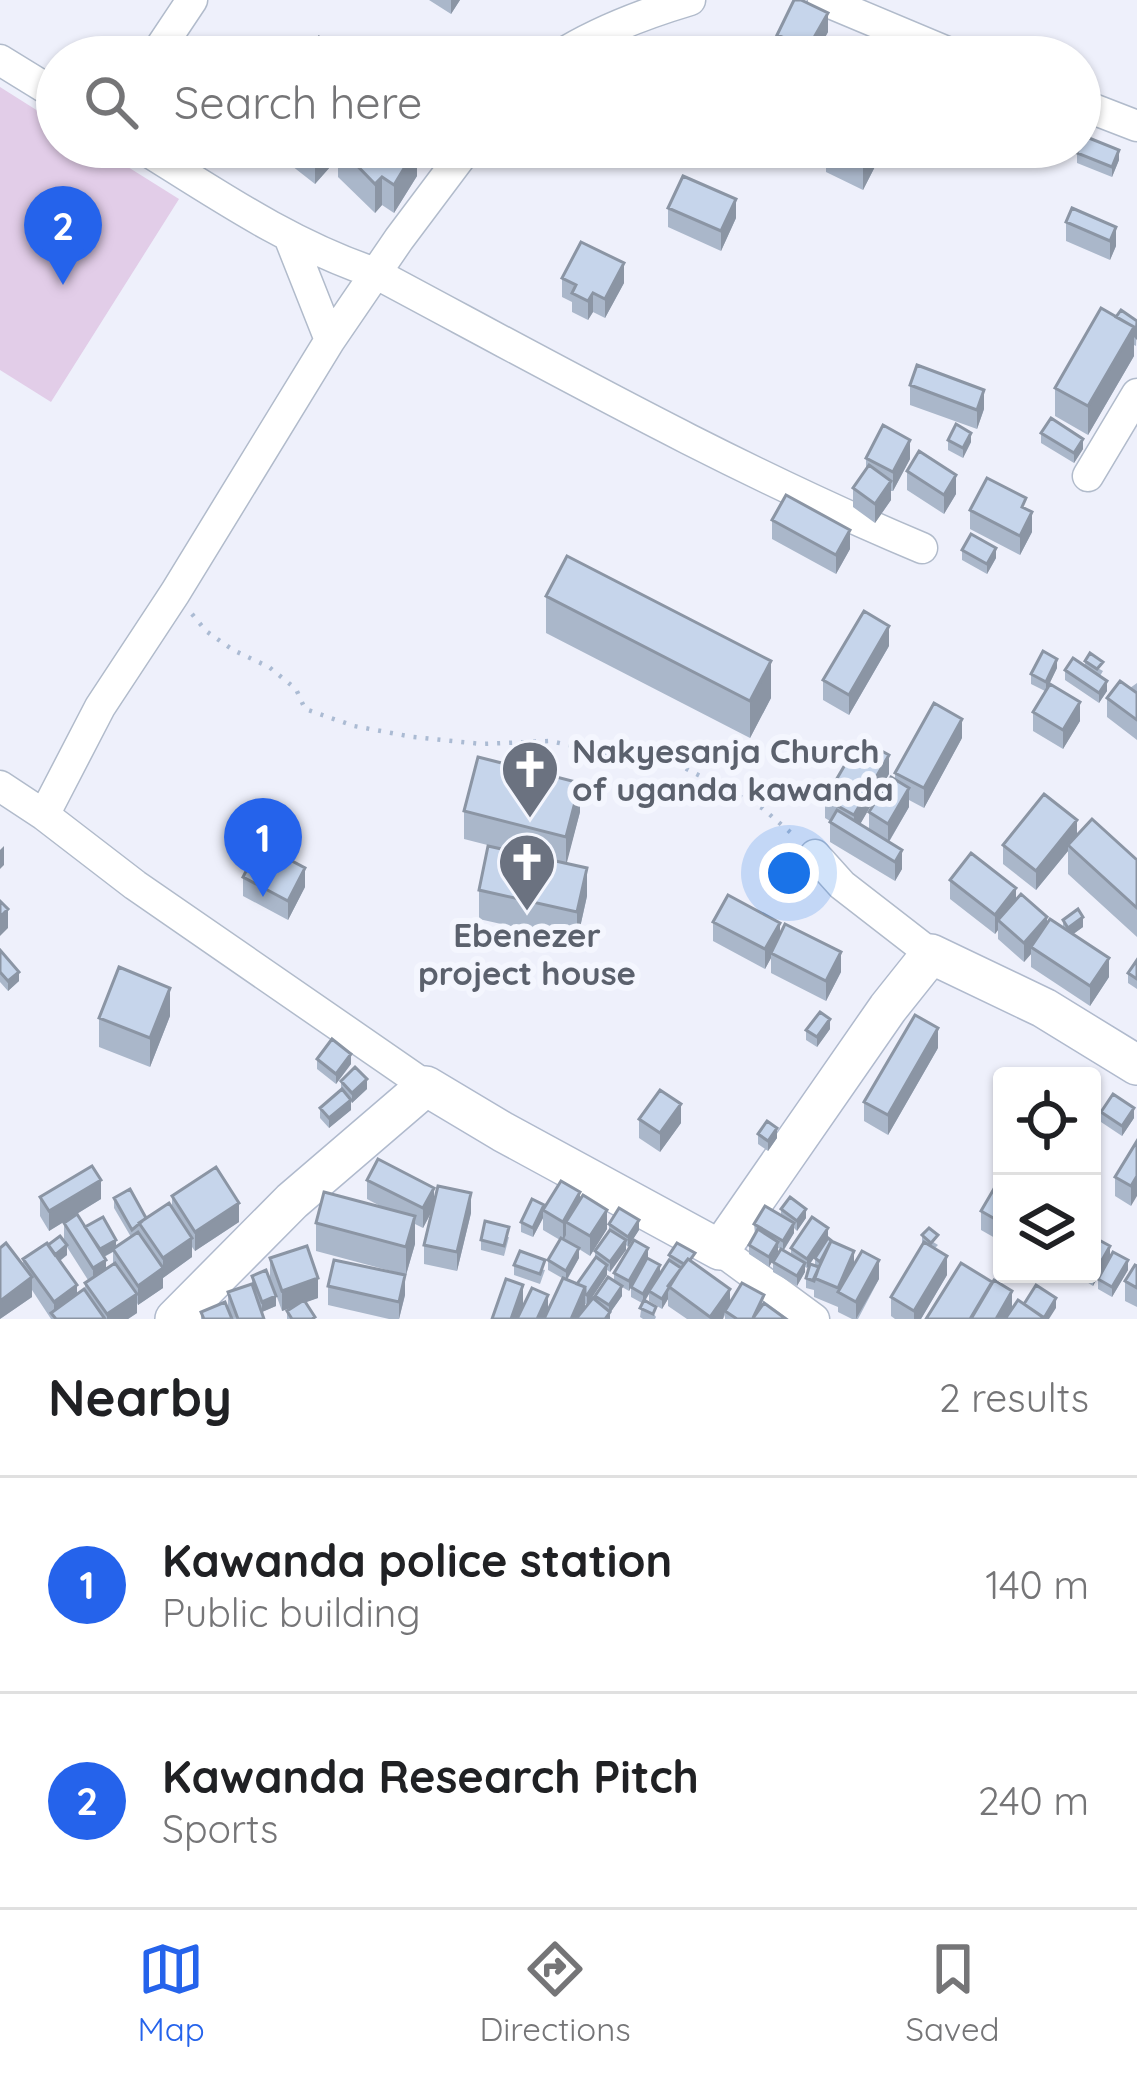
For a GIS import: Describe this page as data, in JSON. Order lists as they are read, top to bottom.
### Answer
{
  "places": {
    "church": ["Nakyesanja Church of uganda kawanda", "Ebenezer project house"]
  },
  "page": {
    "search": "Search here",
    "pins": ["2", "1"],
    "heading": ["Nearby", "2 results"],
    "list": [
      {
        "mark": "1",
        "name": "Kawanda police station",
        "note": "Public building",
        "value": "140 m"
      },
      {
        "mark": "2",
        "name": "Kawanda Research Pitch",
        "note": "Sports",
        "value": "240 m"
      }
    ],
    "nav": ["Map", "Directions", "Saved"]
  }
}
